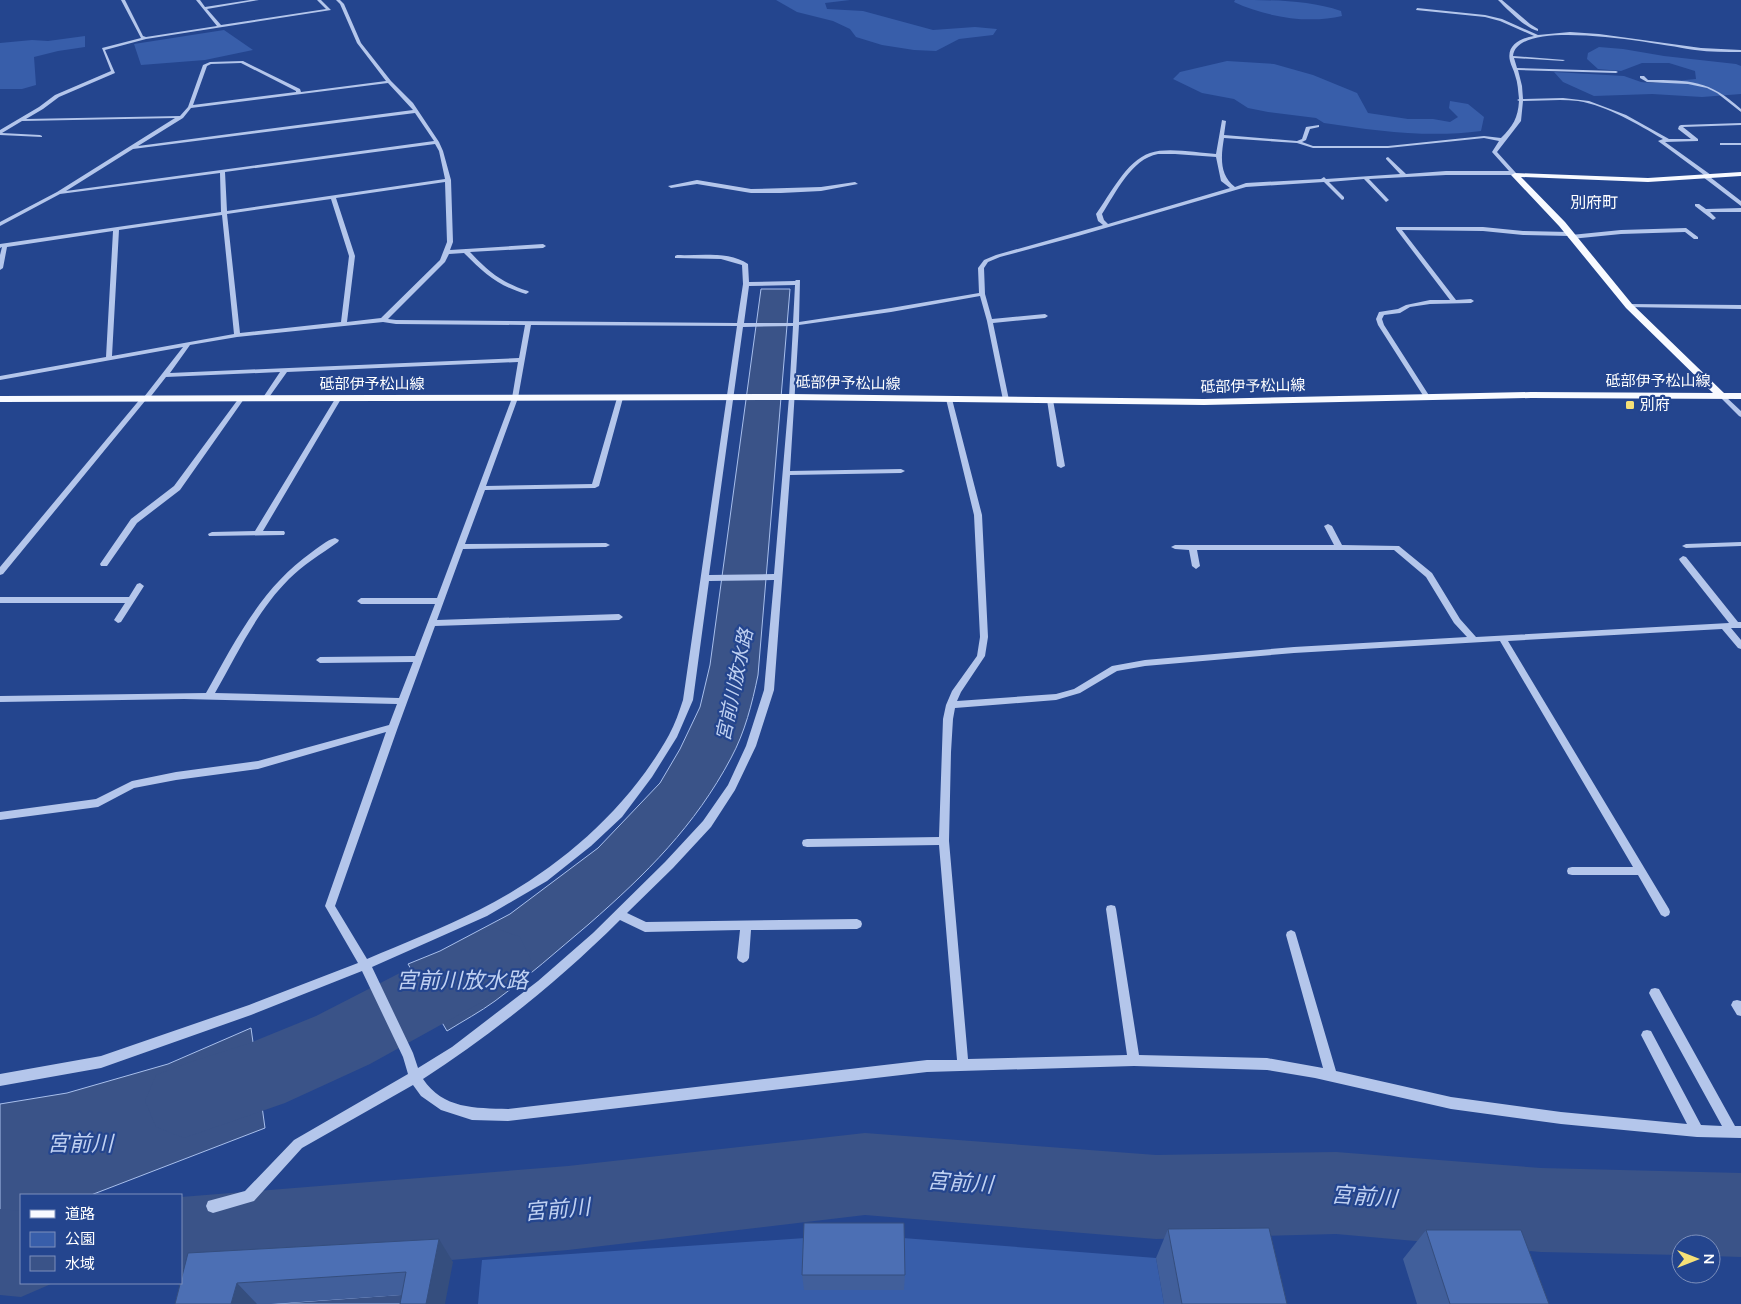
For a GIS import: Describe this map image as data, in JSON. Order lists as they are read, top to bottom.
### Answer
{
  "streets": {
    "main road": ["砥部伊予松山線"]
  },
  "districts": ["別府町"],
  "water": ["宮前川放水路", "宮前川"],
  "places": {
    "transit": ["別府"]
  },
  "legend": ["道路", "公園", "水域"],
  "north": "right"
}
